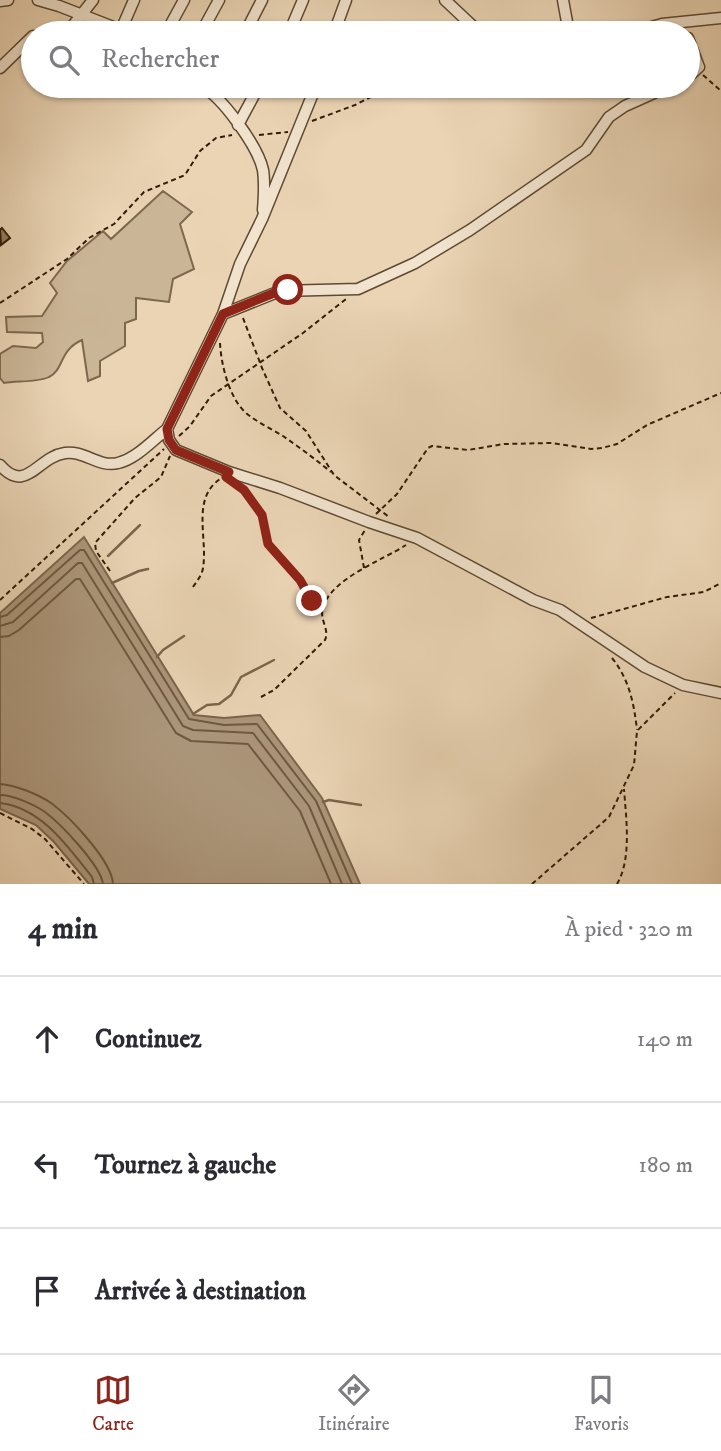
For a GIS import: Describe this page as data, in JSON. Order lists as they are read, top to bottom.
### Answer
{
  "page": {
    "search": "Rechercher",
    "heading": ["4 min", "À pied · 320 m"],
    "list": [
      ["Continuez", "140 m"],
      ["Tournez à gauche", "180 m"],
      "Arrivée à destination"
    ],
    "nav": ["Carte", "Itinéraire", "Favoris"]
  }
}
